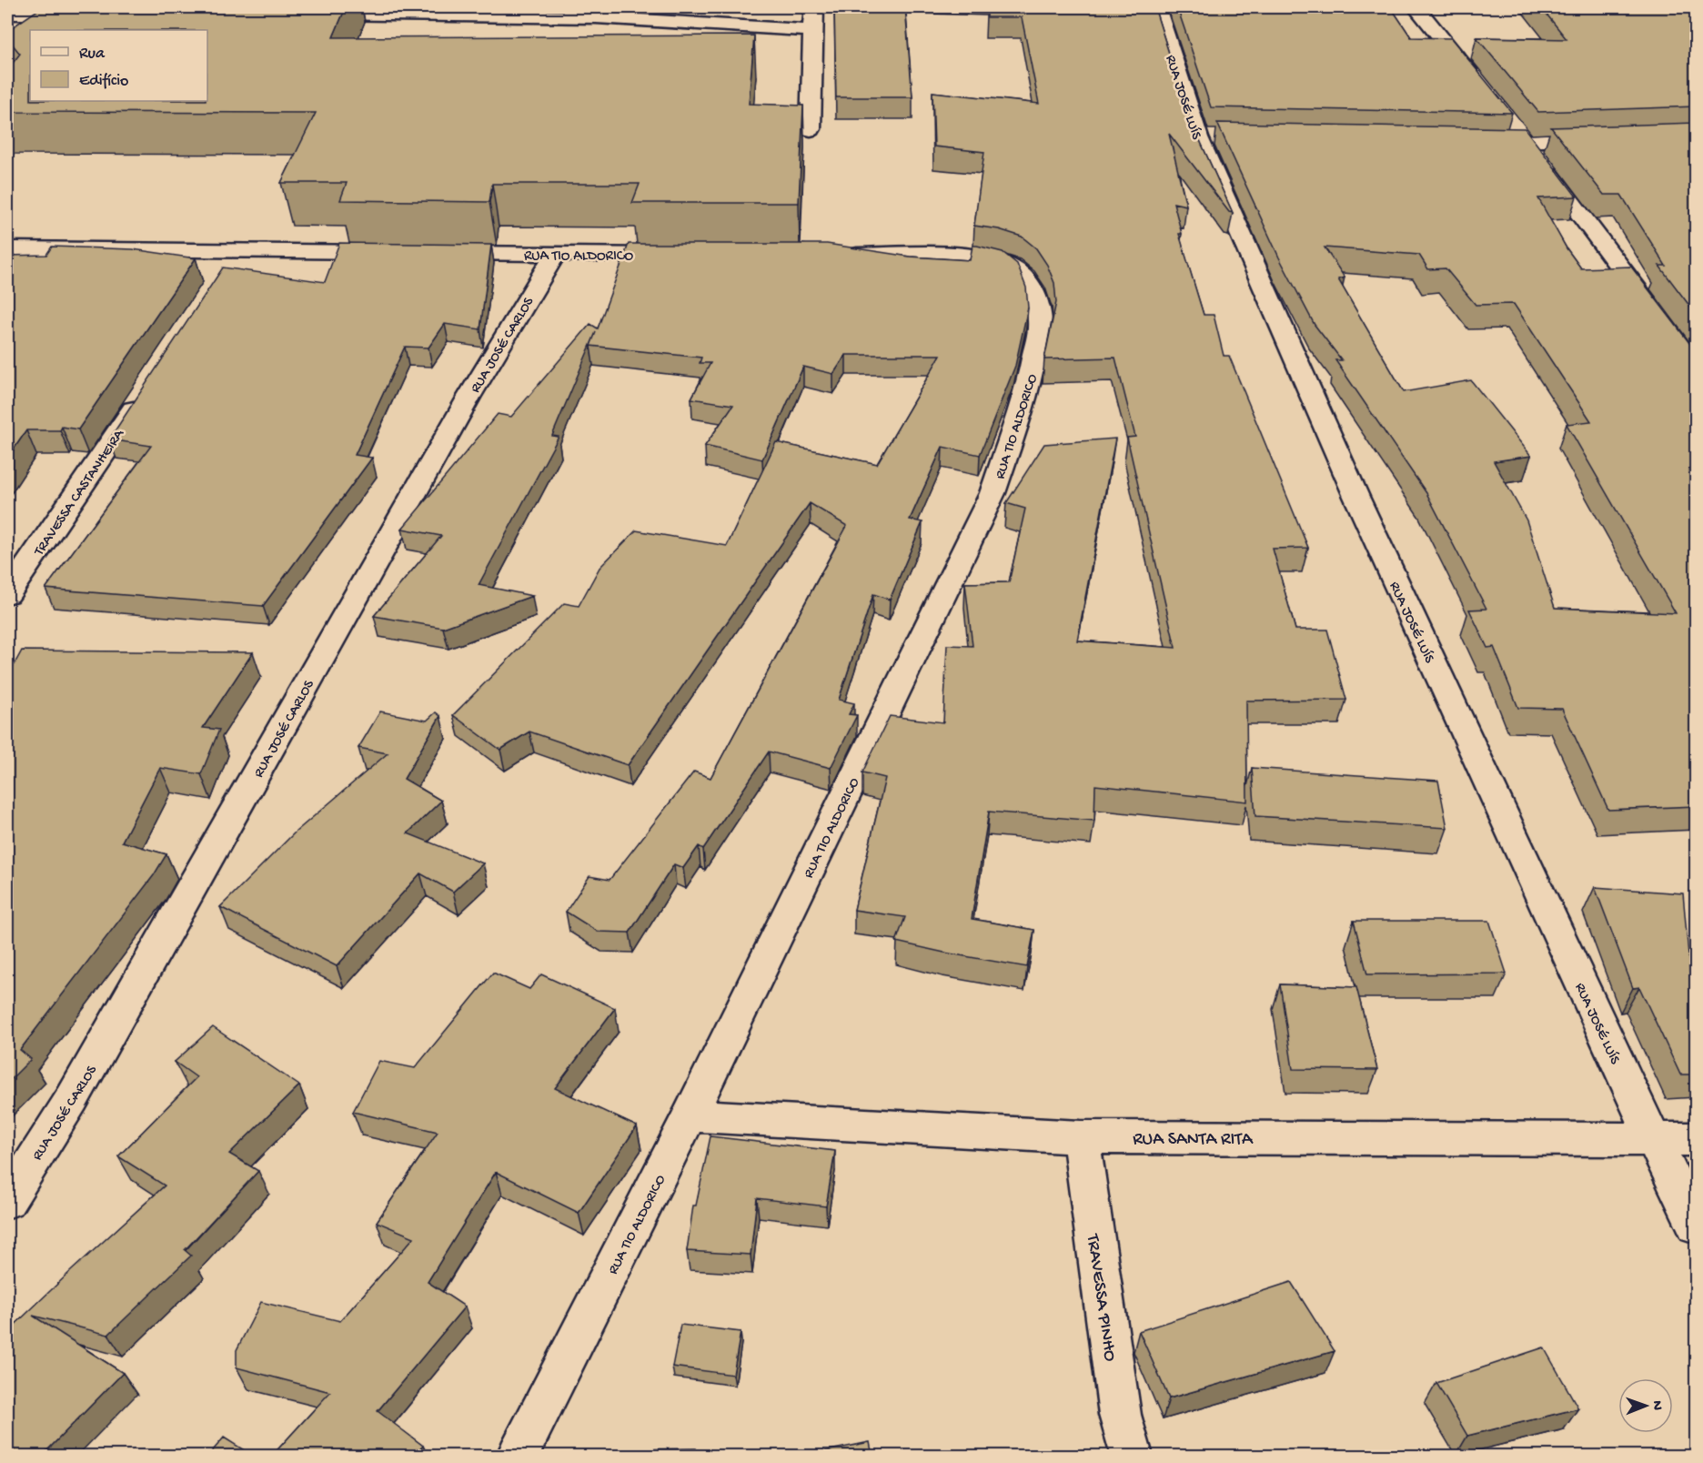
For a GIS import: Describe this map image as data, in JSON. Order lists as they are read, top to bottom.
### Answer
{
  "streets": {
    "street": [
      "RUA JOSÉ LUÍS",
      "RUA TIO ALDORICO",
      "RUA JOSÉ CARLOS",
      "TRAVESSA CASTANHEIRA",
      "RUA SANTA RITA",
      "TRAVESSA PINHO"
    ]
  },
  "crossings": [
    ["RUA JOSÉ LUÍS", "RUA SANTA RITA"],
    ["RUA TIO ALDORICO", "RUA JOSÉ CARLOS"],
    ["RUA TIO ALDORICO", "RUA SANTA RITA"],
    ["RUA SANTA RITA", "TRAVESSA PINHO"]
  ],
  "legend": ["Rua", "Edifício"],
  "north": "right"
}
